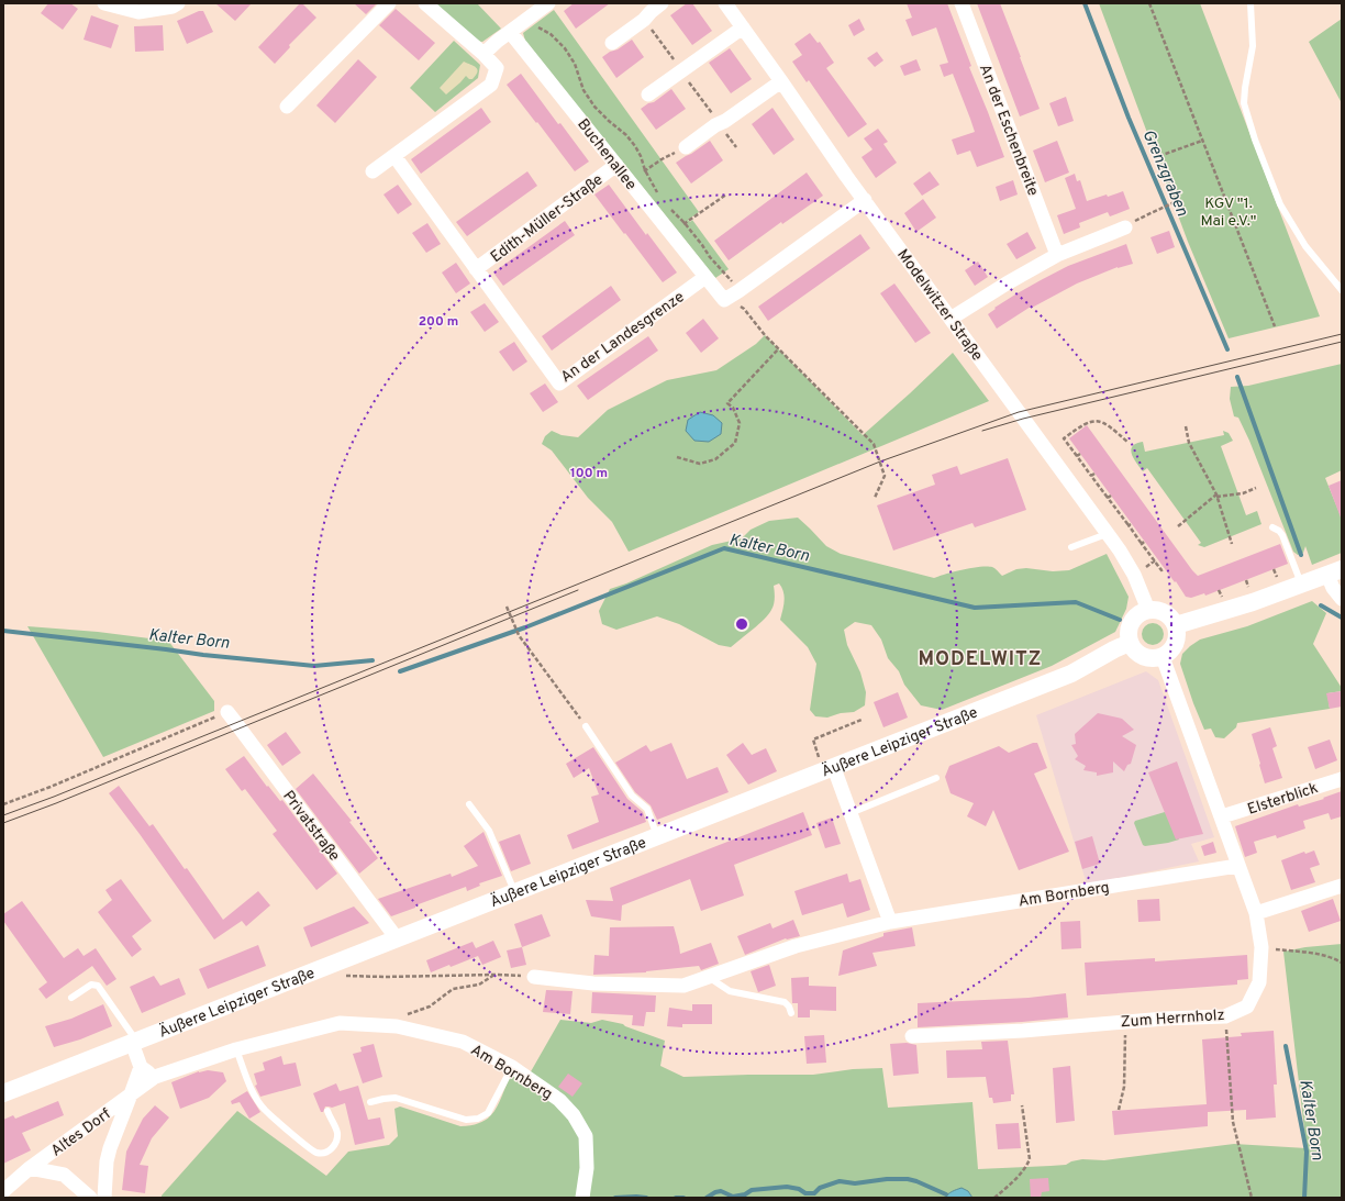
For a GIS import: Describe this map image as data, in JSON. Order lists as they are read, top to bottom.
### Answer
{
  "streets": {
    "street": [
      "An der Eschenbreite",
      "Buchenallee",
      "Edith-Müller-Straße",
      "Modelwitzer Straße",
      "An der Landesgrenze",
      "Äußere Leipziger Straße",
      "Elsterblick",
      "Privatstraße",
      "Am Bornberg",
      "Zum Herrnholz",
      "Altes Dorf"
    ]
  },
  "crossings": [
    ["Buchenallee", "Edith-Müller-Straße"],
    ["Buchenallee", "An der Landesgrenze"],
    ["Edith-Müller-Straße", "An der Landesgrenze"],
    ["Modelwitzer Straße", "Äußere Leipziger Straße"],
    ["Modelwitzer Straße", "Zum Herrnholz"],
    ["Äußere Leipziger Straße", "Privatstraße"],
    ["Äußere Leipziger Straße", "Zum Herrnholz"],
    ["Elsterblick", "Zum Herrnholz"],
    ["Am Bornberg", "Zum Herrnholz"],
    ["Am Bornberg", "Altes Dorf"]
  ],
  "districts": ["MODELWITZ"],
  "water": ["Grenzgraben", "Kalter Born"],
  "parks": ["KGV \"1. Mai e.V.\""],
  "rings": ["200 m", "100 m"]
}
